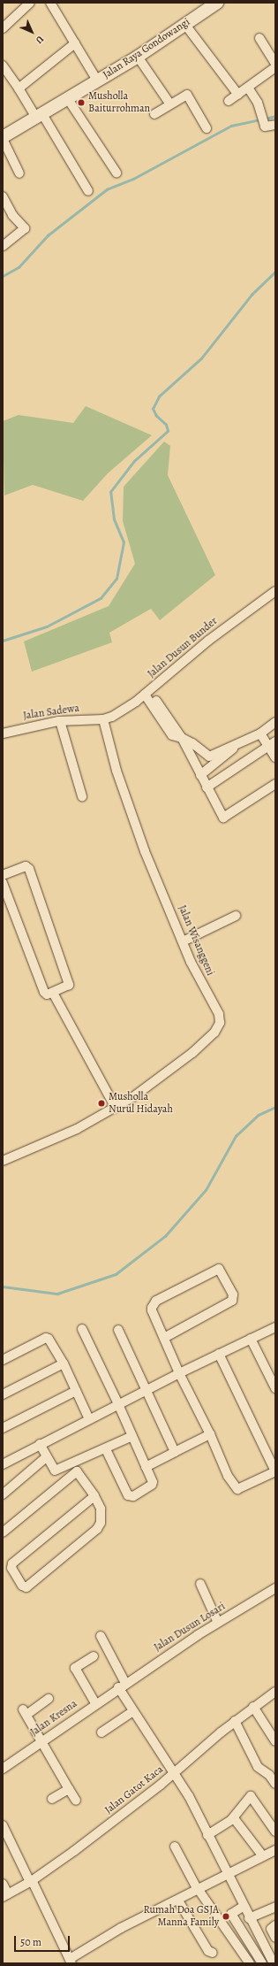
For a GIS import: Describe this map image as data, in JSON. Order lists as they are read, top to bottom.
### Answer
{
  "streets": {
    "street": [
      "Jalan Raya Gondowangi",
      "Jalan Dusun Bunder",
      "Jalan Sadewa",
      "Jalan Wisanggeni",
      "Jalan Dusun Losari",
      "Jalan Kresna",
      "Jalan Gatot Kaca"
    ]
  },
  "crossings": [
    ["Jalan Dusun Bunder", "Jalan Sadewa"],
    ["Jalan Dusun Bunder", "Jalan Wisanggeni"],
    ["Jalan Sadewa", "Jalan Wisanggeni"],
    ["Jalan Dusun Losari", "Jalan Kresna"]
  ],
  "places": ["Musholla Baiturrohman", "Musholla Nurul Hidayah", "Rumah Doa GSJA Manna Family"],
  "scale_bar": "50 m",
  "north": "bottom right"
}
